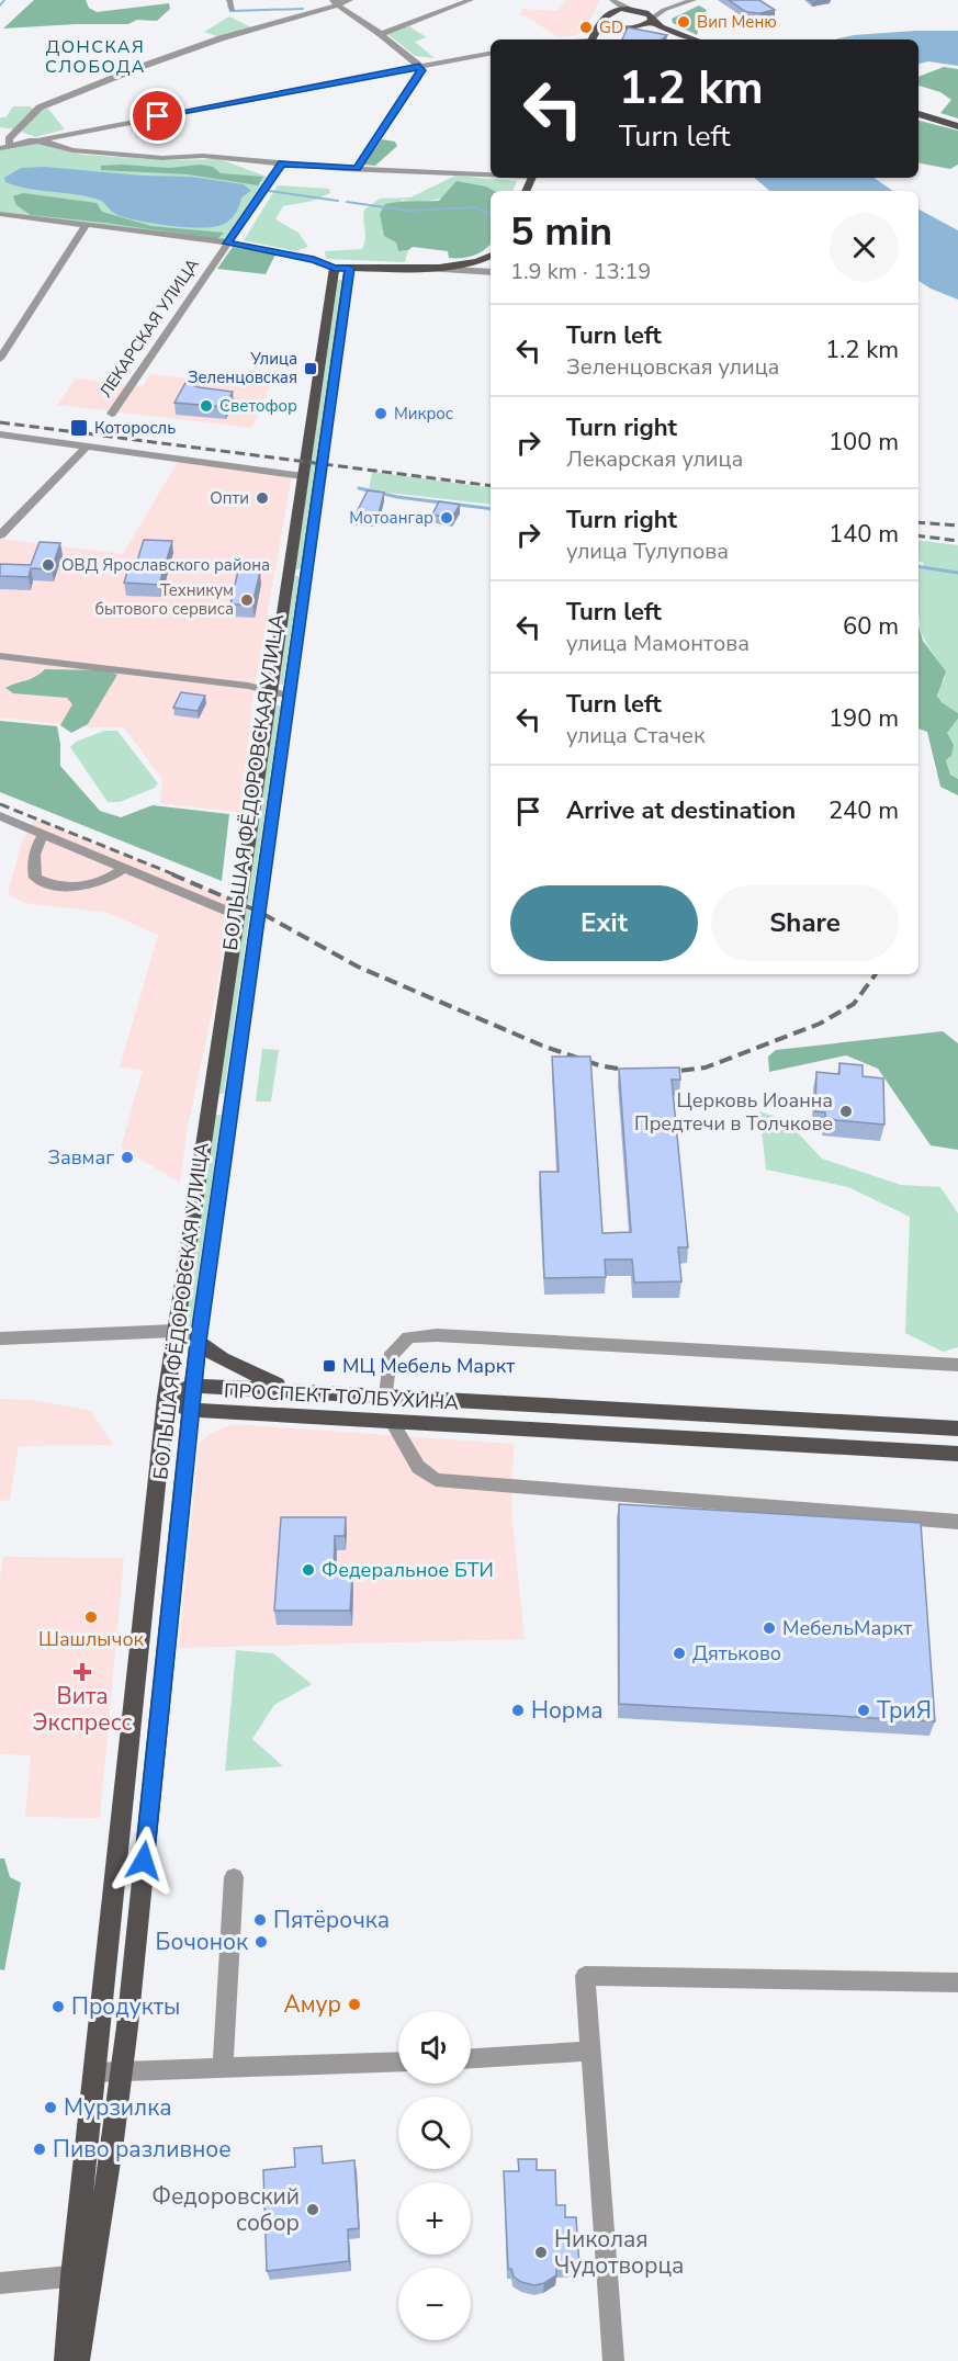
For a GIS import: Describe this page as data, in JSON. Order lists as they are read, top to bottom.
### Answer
{
  "streets": {
    "main road": ["БОЛЬШАЯ ФЁДОРОВСКАЯ УЛИЦА", "ПРОСПЕКТ ТОЛБУХИНА"],
    "street": ["ЛЕКАРСКАЯ УЛИЦА"]
  },
  "crossings": [
    ["БОЛЬШАЯ ФЁДОРОВСКАЯ УЛИЦА", "ПРОСПЕКТ ТОЛБУХИНА"]
  ],
  "districts": ["ДОНСКАЯ СЛОБОДА"],
  "places": {
    "other": [
      "Вип Меню",
      "GD",
      "Светофор",
      "Микрос",
      "Опти",
      "Мотоангар",
      "ОВД Ярославского района",
      "Техникум бытового сервиса",
      "Церковь Иоанна Предтечи в Толчкове",
      "Завмаг",
      "Федеральное БТИ",
      "Шашлычок",
      "МебельМаркт",
      "Дятьково",
      "Норма",
      "ТриЯ",
      "Пятёрочка",
      "Бочонок",
      "Амур",
      "Продукты",
      "Мурзилка",
      "Пиво разливное",
      "Федоровский собор",
      "Николая Чудотворца"
    ],
    "transit": ["Улица Зеленцовская", "Которосль", "МЦ Мебель Маркт"],
    "health": ["Вита Экспресс"]
  },
  "page": {
    "turn": ["1.2 km", "Turn left"],
    "heading": ["5 min", "1.9 km · 13:19"],
    "list": [
      {
        "name": "Turn left",
        "note": "Зеленцовская улица",
        "value": "1.2 km"
      },
      {
        "name": "Turn right",
        "note": "Лекарская улица",
        "value": "100 m"
      },
      {
        "name": "Turn right",
        "note": "улица Тулупова",
        "value": "140 m"
      },
      {
        "name": "Turn left",
        "note": "улица Мамонтова",
        "value": "60 m"
      },
      {
        "name": "Turn left",
        "note": "улица Стачек",
        "value": "190 m"
      },
      {
        "name": "Arrive at destination",
        "value": "240 m"
      }
    ],
    "buttons": ["Exit", "Share"],
    "map_buttons": ["+", "−"]
  }
}
